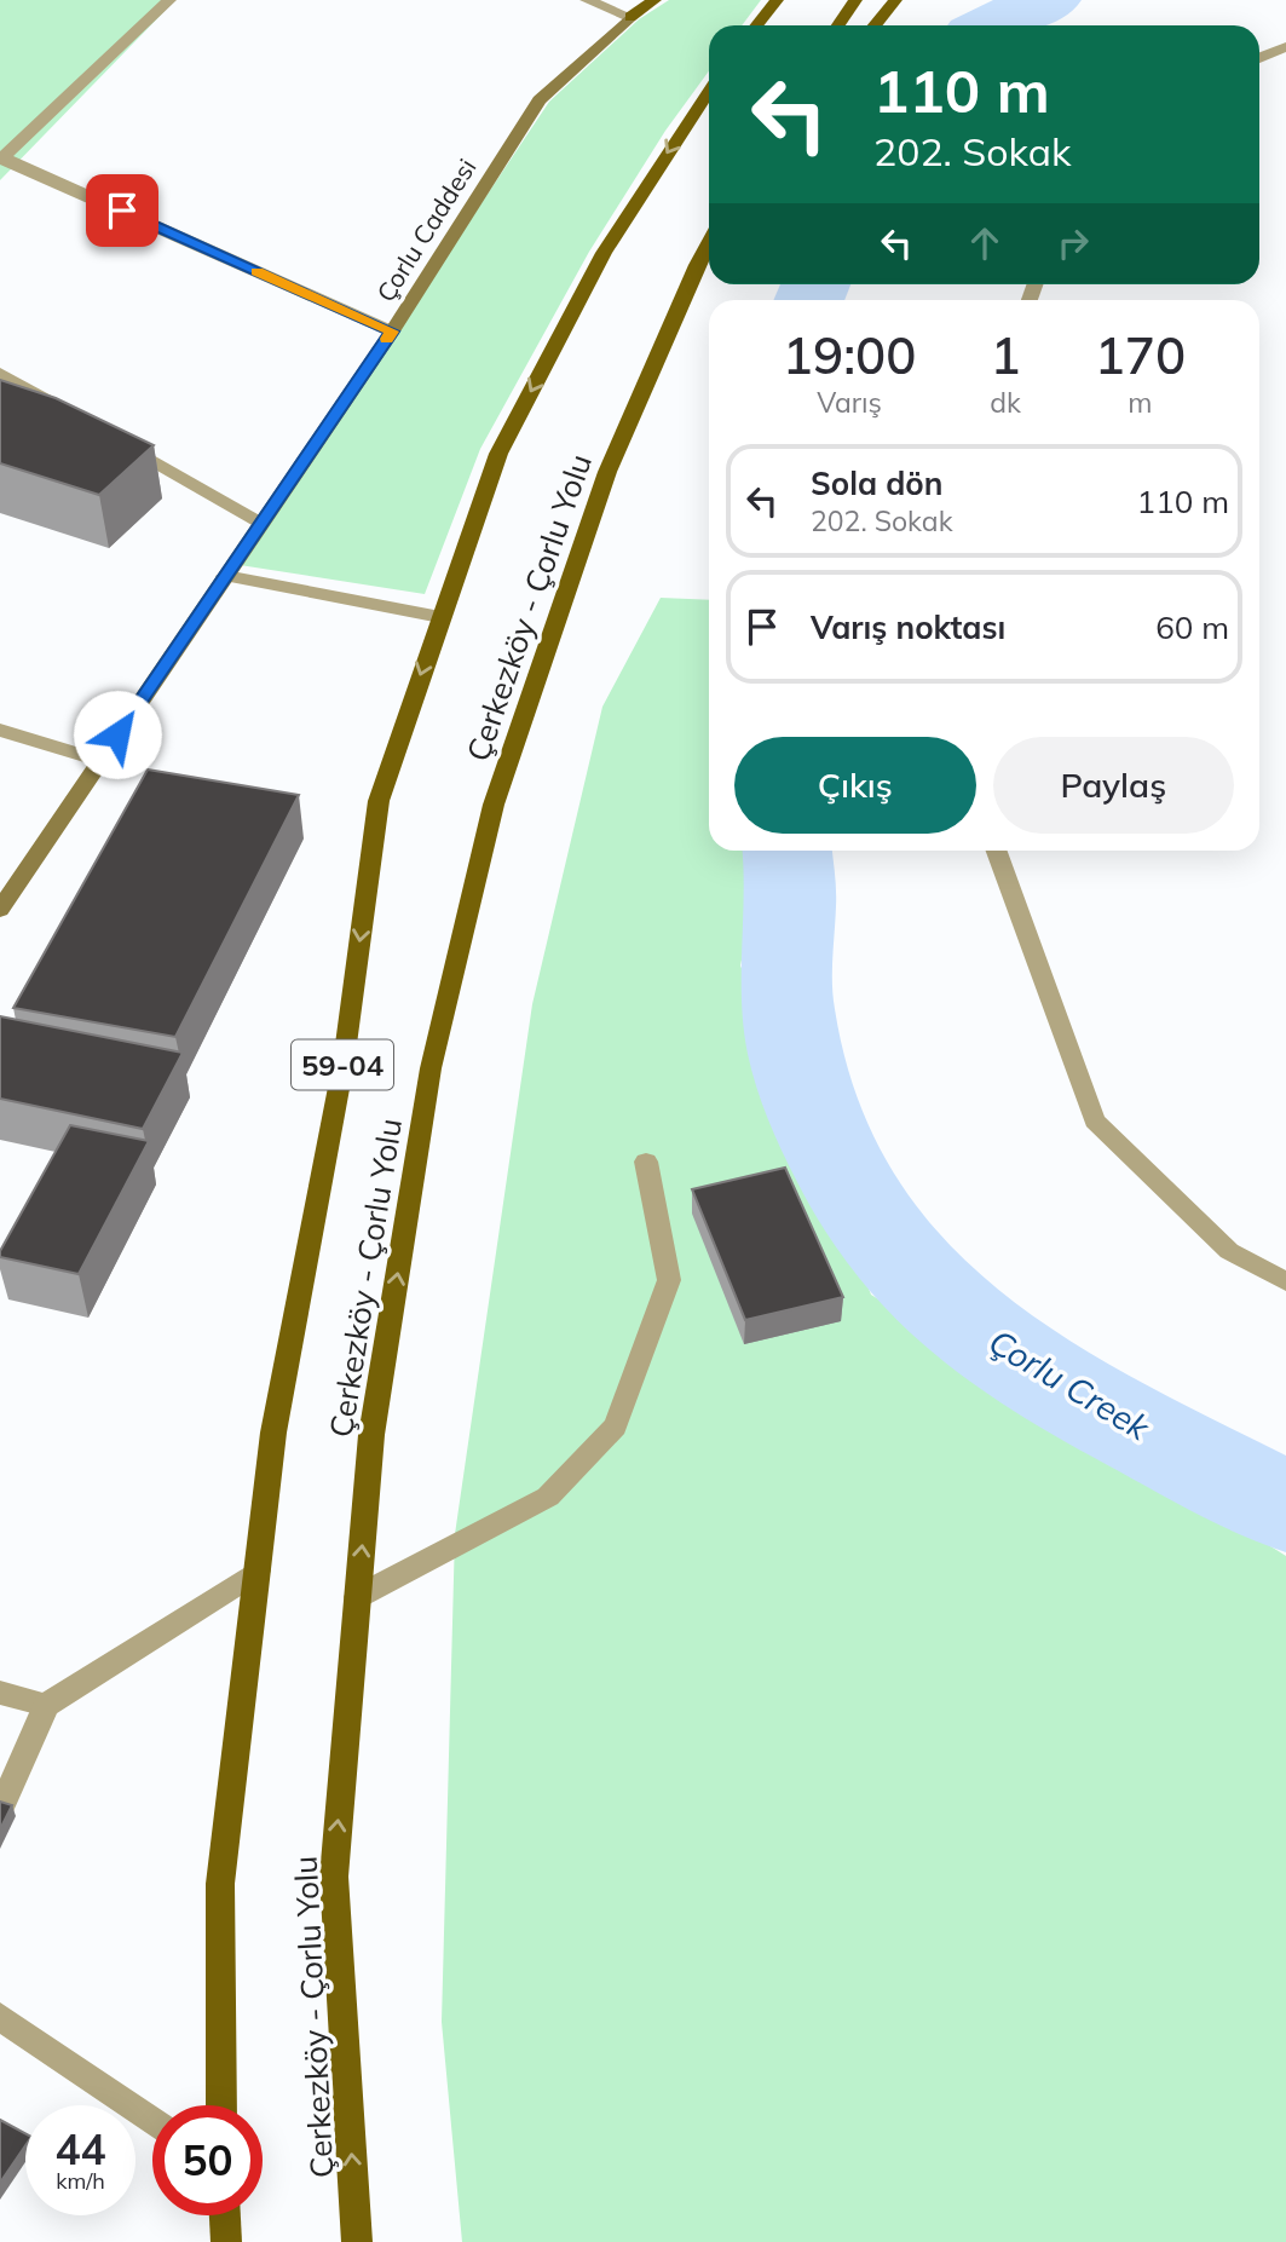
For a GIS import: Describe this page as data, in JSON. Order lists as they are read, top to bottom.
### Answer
{
  "streets": {
    "main road": ["Çorlu Caddesi", "Çerkezköy - Çorlu Yolu", "59-04"]
  },
  "crossings": [
    ["Çerkezköy - Çorlu Yolu", "59-04"]
  ],
  "water": ["Çorlu Creek"],
  "page": {
    "turn": ["110 m", "202. Sokak"],
    "eta": [
      "19:00",
      "Varış",
      "1",
      "dk",
      "170",
      "m"
    ],
    "list": [
      {
        "name": "Sola dön",
        "note": "202. Sokak",
        "value": "110 m"
      },
      {
        "name": "Varış noktası",
        "value": "60 m"
      }
    ],
    "buttons": ["Çıkış", "Paylaş"],
    "speed": "44 km/h",
    "limit": "50"
  }
}
